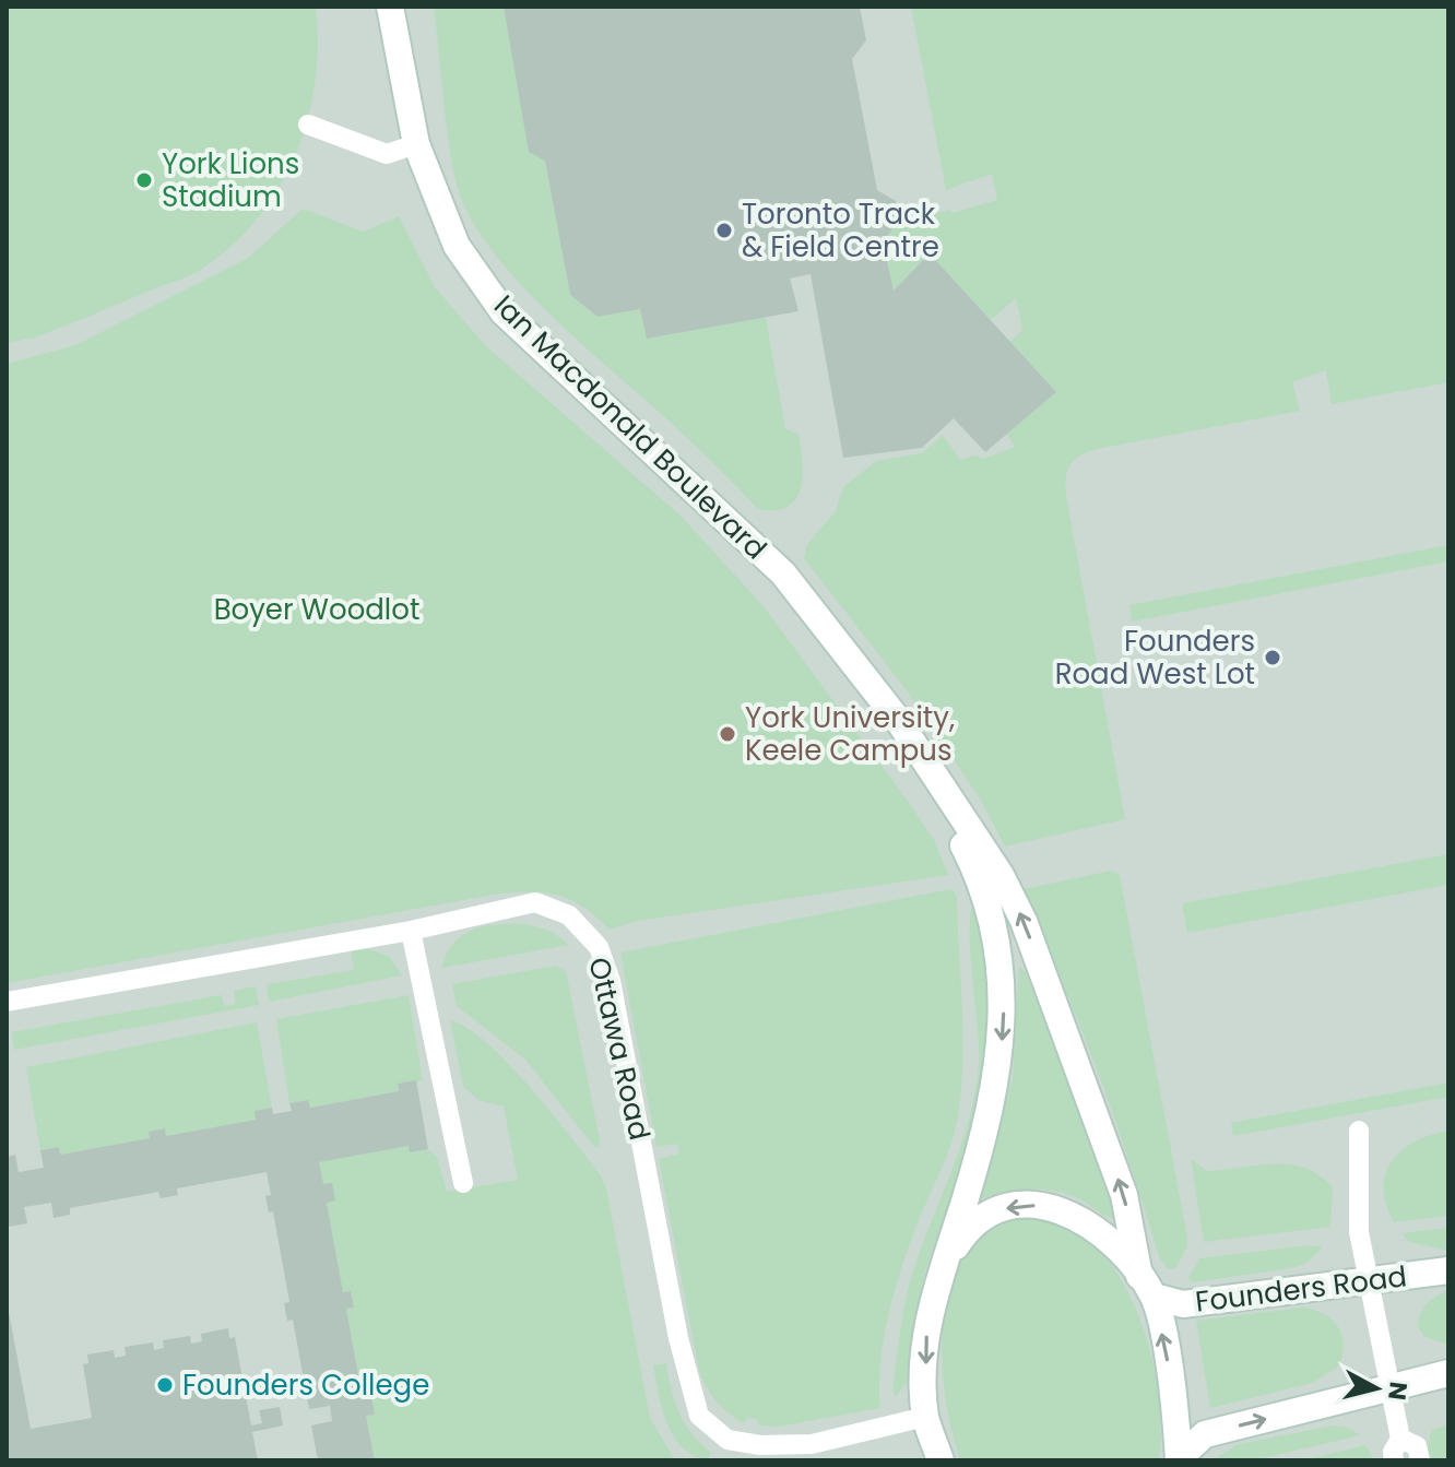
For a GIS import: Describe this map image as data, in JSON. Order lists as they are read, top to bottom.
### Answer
{
  "streets": {
    "street": ["Ian Macdonald Boulevard", "Founders Road"],
    "lane": ["Ottawa Road"]
  },
  "crossings": [
    ["Ian Macdonald Boulevard", "Ottawa Road"],
    ["Ian Macdonald Boulevard", "Founders Road"]
  ],
  "parks": ["Boyer Woodlot"],
  "places": [
    "York Lions Stadium",
    "Toronto Track & Field Centre",
    "Founders Road West Lot",
    "York University, Keele Campus",
    "Founders College"
  ],
  "north": "right"
}
